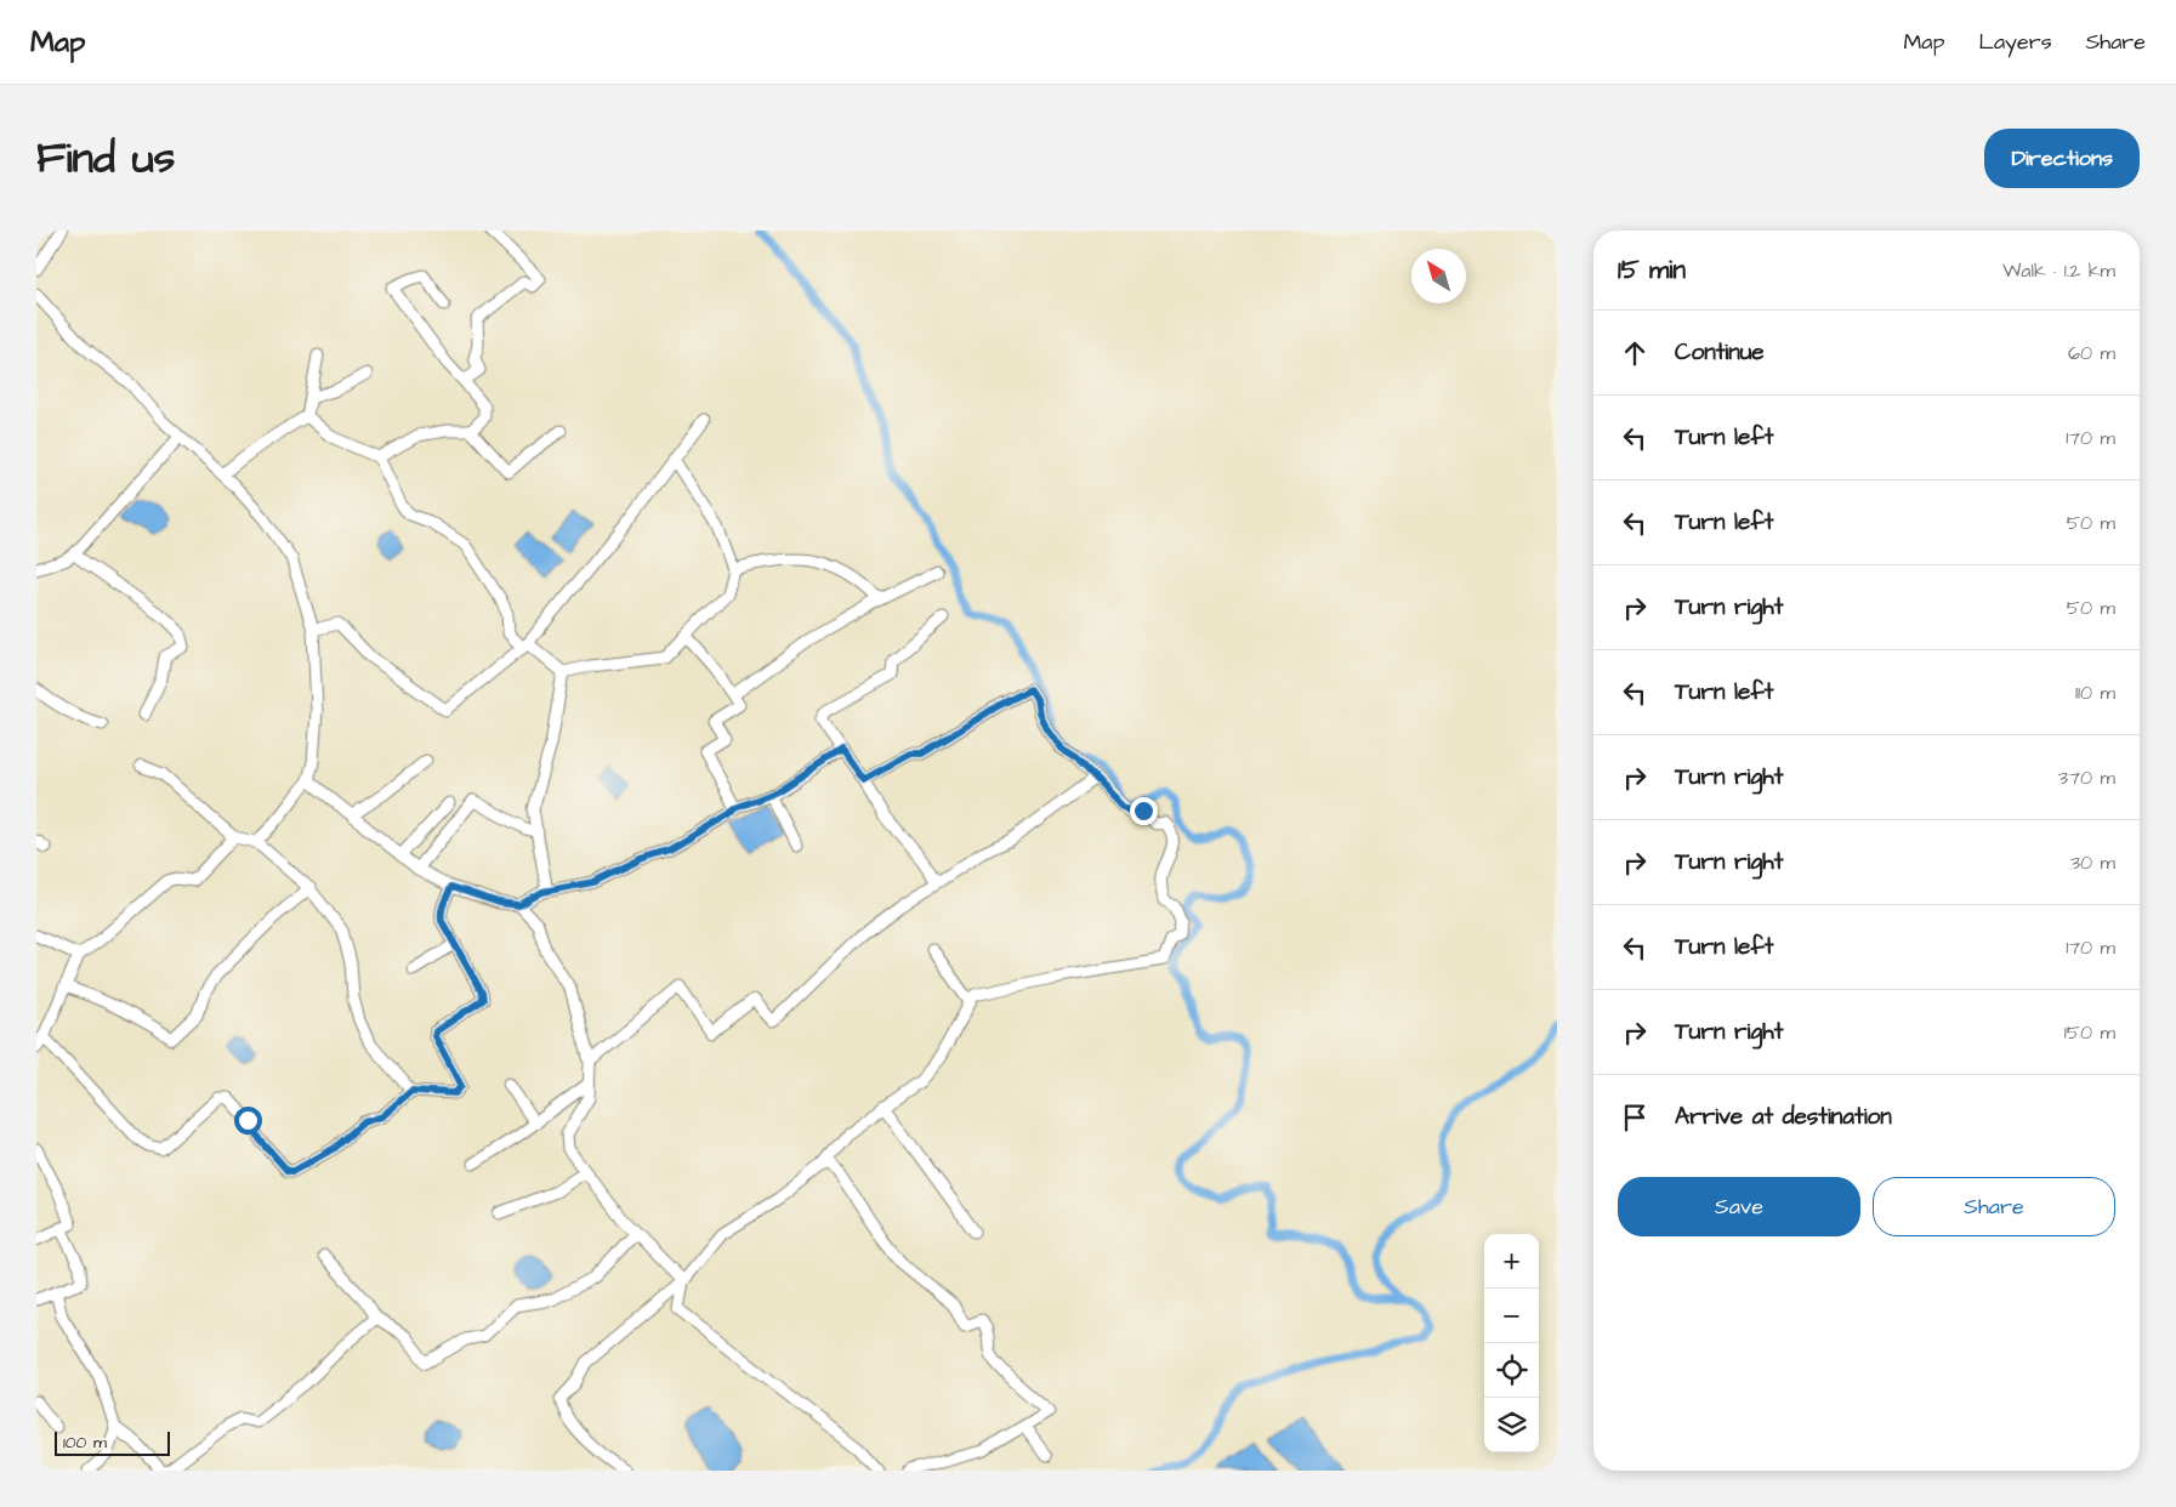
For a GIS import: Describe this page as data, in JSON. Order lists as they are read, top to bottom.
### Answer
{
  "scale_bar": "100 m",
  "north": "top left",
  "page": {
    "header": "Map",
    "nav": ["Map", "Layers", "Share"],
    "title": "Find us",
    "buttons": [
      "Directions",
      ["Save", "Share"]
    ],
    "heading": ["15 min", "Walk · 1.2 km"],
    "list": [
      ["Continue", "60 m"],
      ["Turn left", "170 m"],
      ["Turn left", "50 m"],
      ["Turn right", "50 m"],
      ["Turn left", "110 m"],
      ["Turn right", "370 m"],
      ["Turn right", "30 m"],
      ["Turn left", "170 m"],
      ["Turn right", "150 m"],
      "Arrive at destination"
    ],
    "map_buttons": ["+", "−"],
    "scale": "100 m"
  }
}
